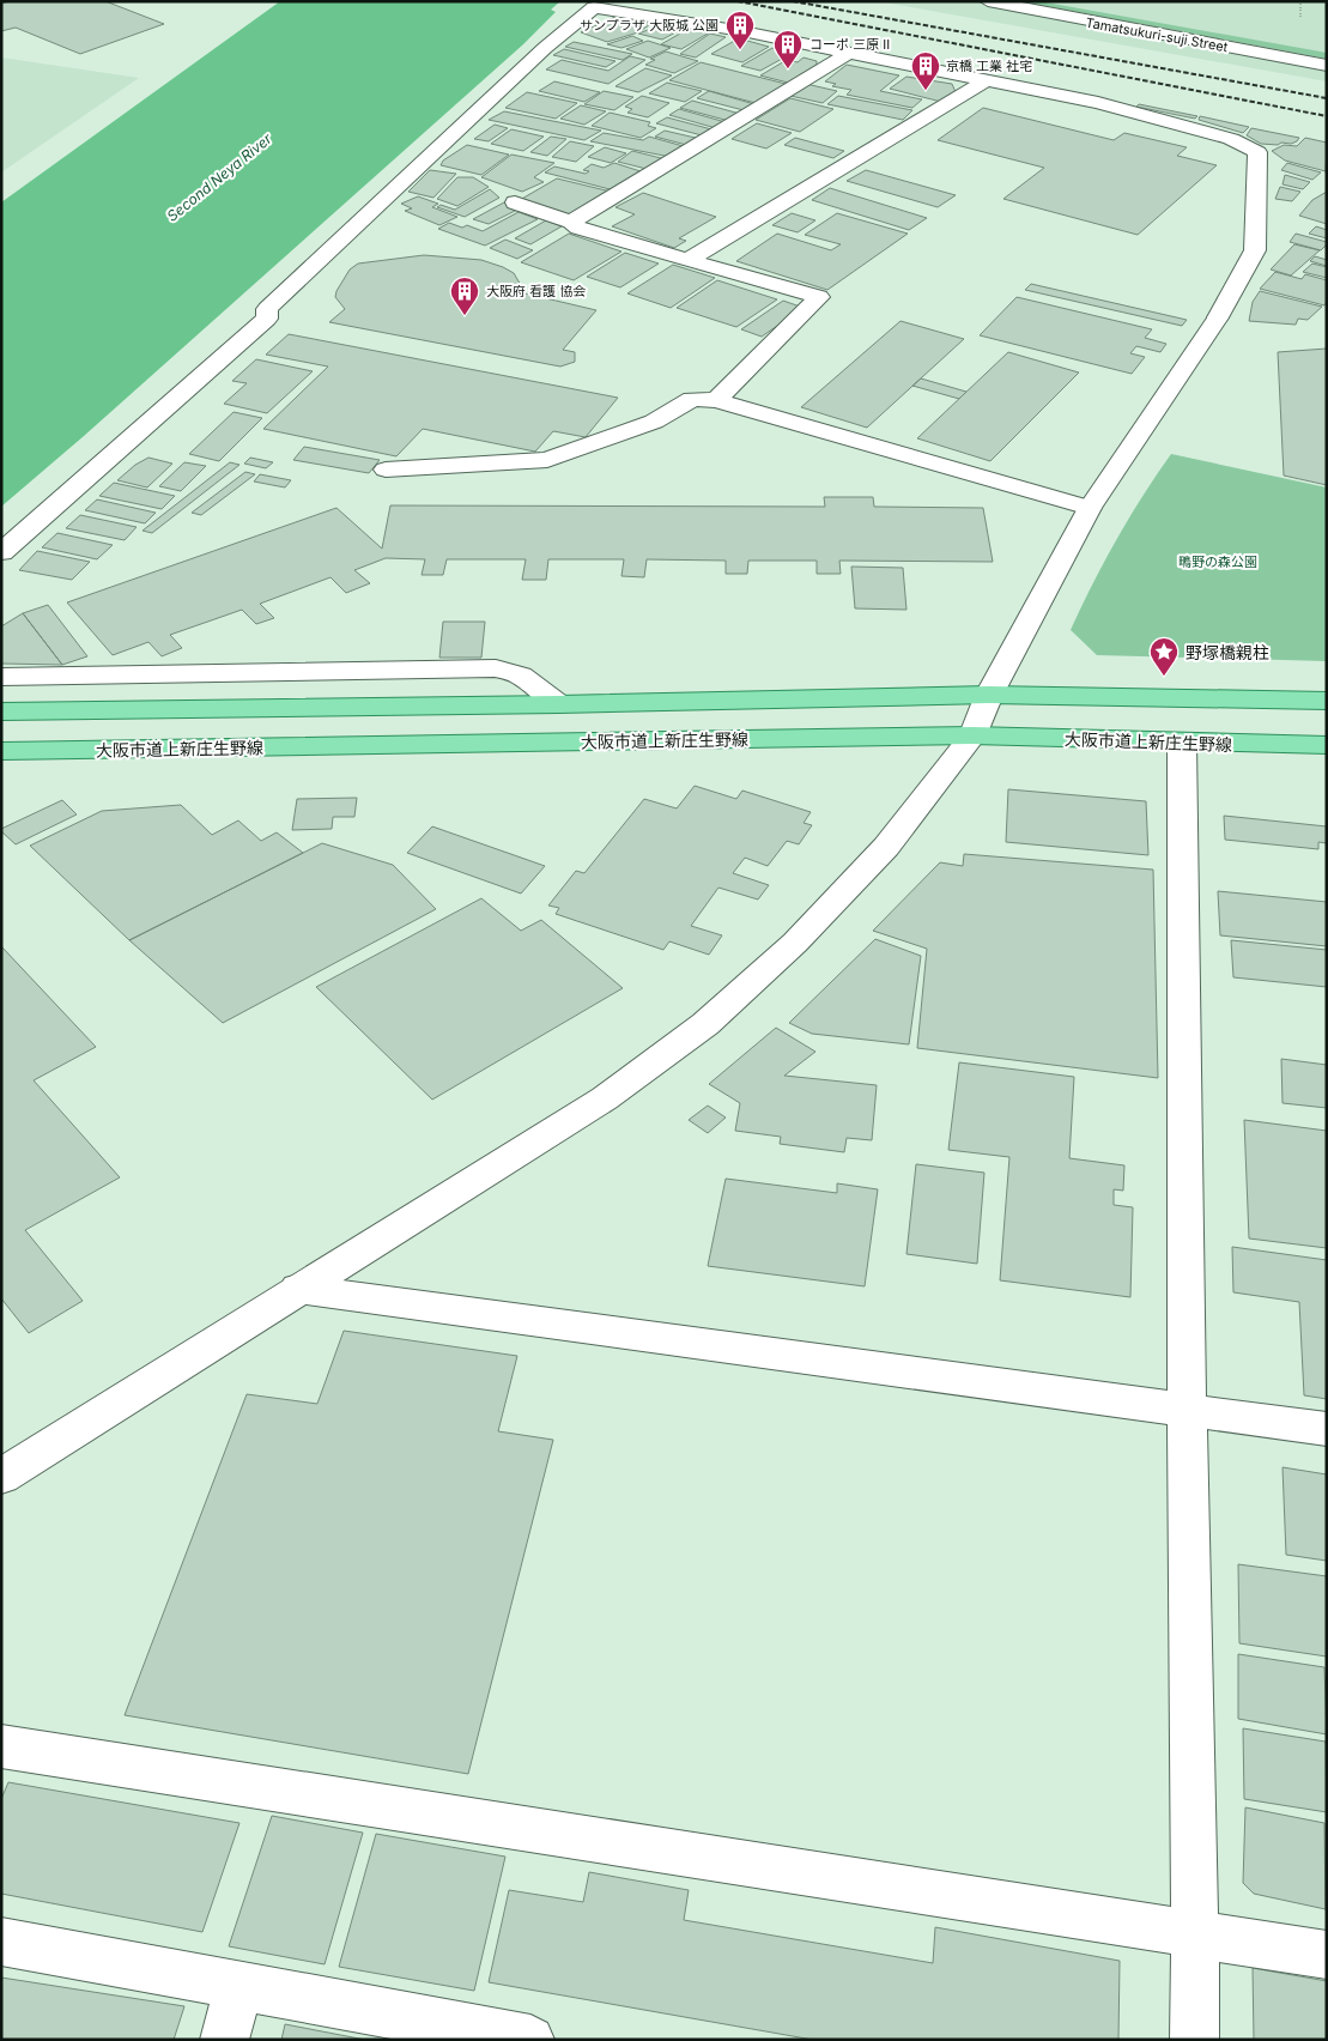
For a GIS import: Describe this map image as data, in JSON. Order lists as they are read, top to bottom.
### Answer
{
  "streets": {
    "main road": ["大阪市道上新庄生野線"],
    "street": ["Tamatsukuri-suji Street"]
  },
  "water": ["Second Neya River"],
  "parks": ["鴫野の森公園"],
  "places": {
    "building": [
      "サンプラザ 大阪城 公園",
      "コーポ 三原 II",
      "京橋 工業 社宅",
      "大阪府 看護 協会"
    ],
    "place": ["野塚橋親柱"]
  }
}
